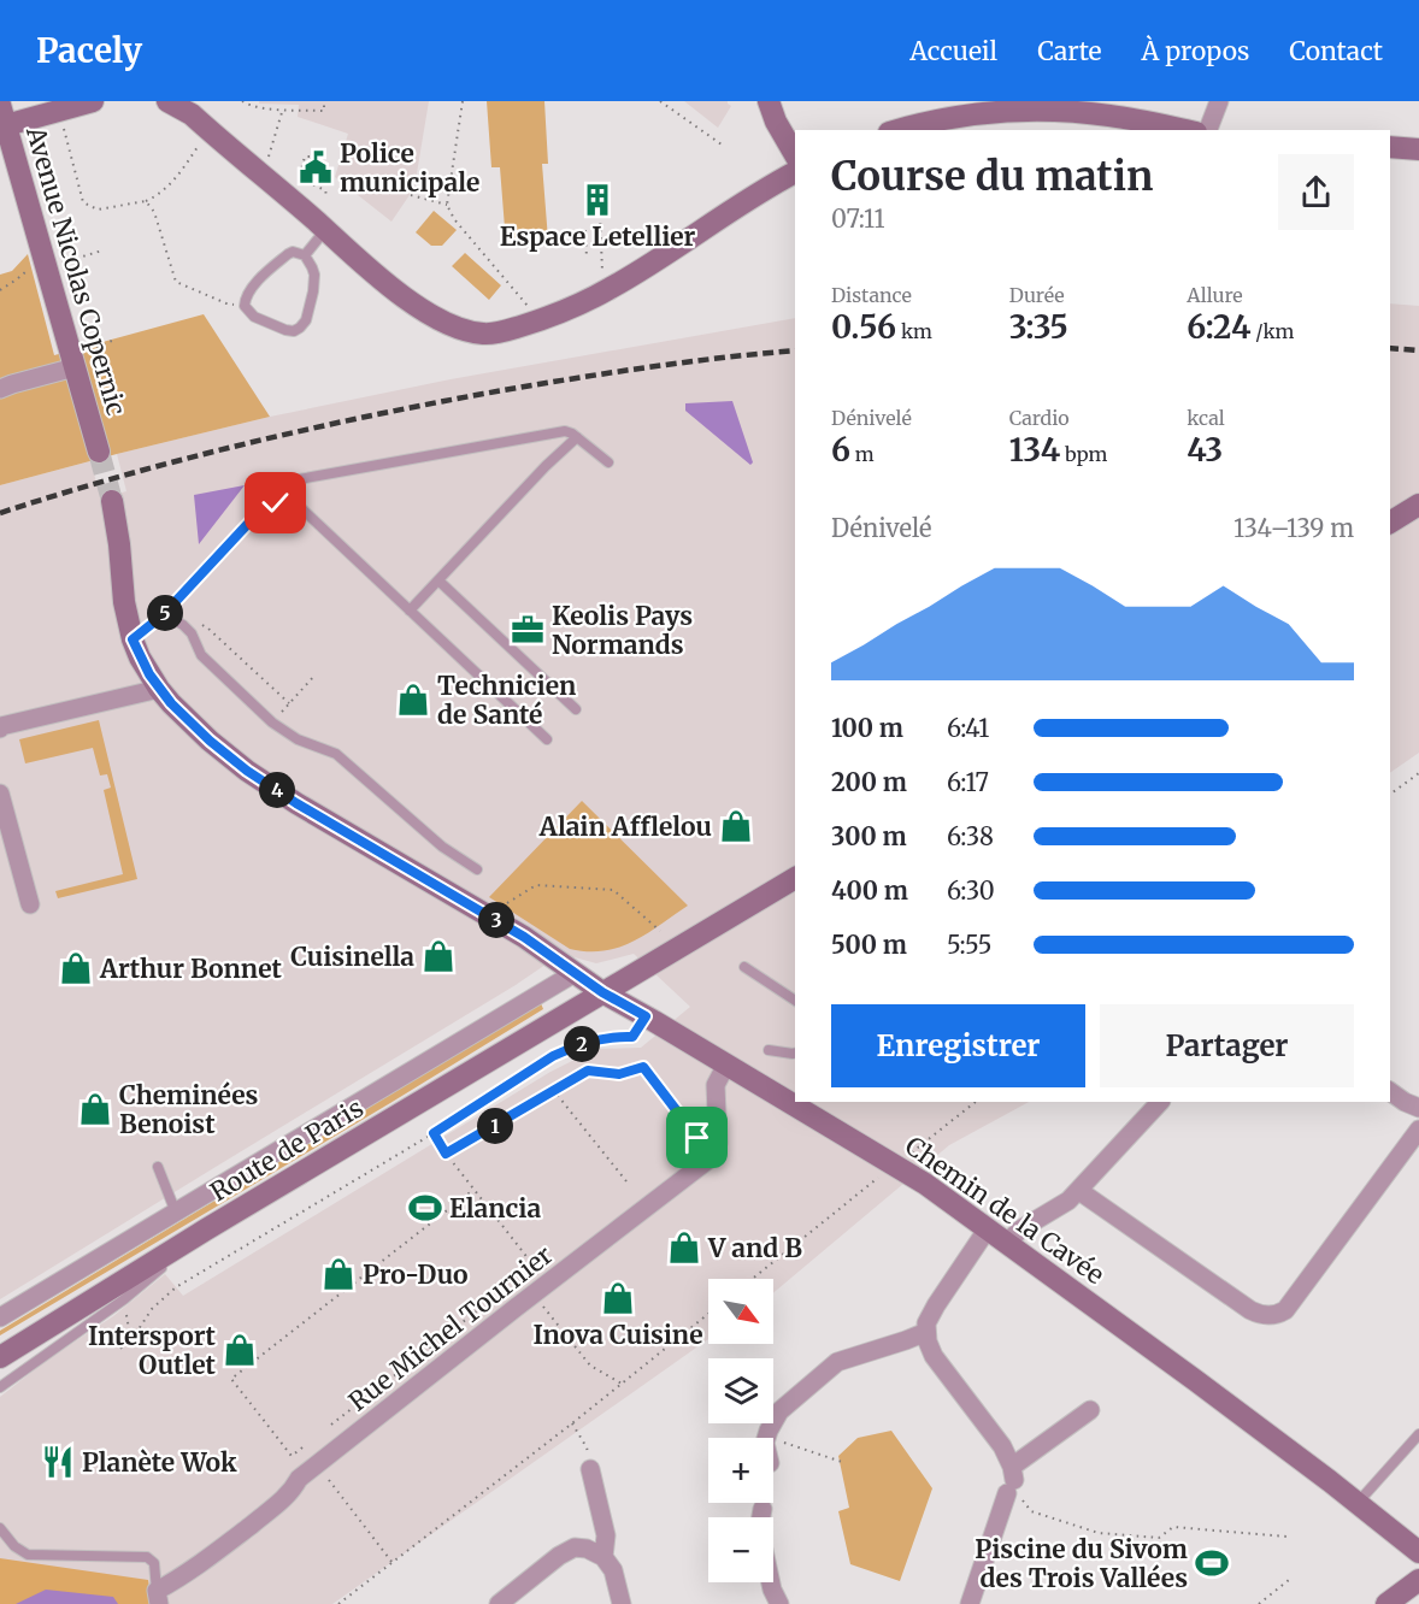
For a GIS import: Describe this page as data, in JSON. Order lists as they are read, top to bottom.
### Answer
{
  "streets": {
    "street": [
      "Avenue Nicolas Copernic",
      "Route de Paris",
      "Chemin de la Cavée",
      "Rue Michel Tournier"
    ]
  },
  "crossings": [
    ["Route de Paris", "Chemin de la Cavée"],
    ["Chemin de la Cavée", "Rue Michel Tournier"]
  ],
  "places": {
    "public building": ["Police municipale"],
    "building": ["Espace Letellier"],
    "office": ["Keolis Pays Normands"],
    "shop": [
      "Technicien de Santé",
      "Alain Afflelou",
      "Cuisinella",
      "Arthur Bonnet",
      "Cheminées Benoist",
      "V and B",
      "Pro-Duo",
      "Inova Cuisine",
      "Intersport Outlet"
    ],
    "sports": ["Elancia", "Piscine du Sivom des Trois Vallées"],
    "restaurant": ["Planète Wok"]
  },
  "north": "bottom right",
  "page": {
    "header": "Pacely",
    "nav": [
      "Accueil",
      "Carte",
      "À propos",
      "Contact"
    ],
    "heading": ["Course du matin", "07:11"],
    "stats": [
      ["Distance", "0.56 km"],
      ["Durée", "3:35"],
      ["Allure", "6:24 /km"],
      ["Dénivelé", "6 m"],
      ["Cardio", "134 bpm"],
      ["kcal", "43"]
    ],
    "chart": ["Dénivelé", "134–139 m"],
    "pins": [
      "5",
      "4",
      "3",
      "2",
      "1"
    ],
    "list": [
      {
        "name": "100 m",
        "note": "6:41"
      },
      {
        "name": "200 m",
        "note": "6:17"
      },
      {
        "name": "300 m",
        "note": "6:38"
      },
      {
        "name": "400 m",
        "note": "6:30"
      },
      {
        "name": "500 m",
        "note": "5:55"
      }
    ],
    "buttons": ["Enregistrer", "Partager"],
    "map_buttons": ["+", "−"]
  }
}
